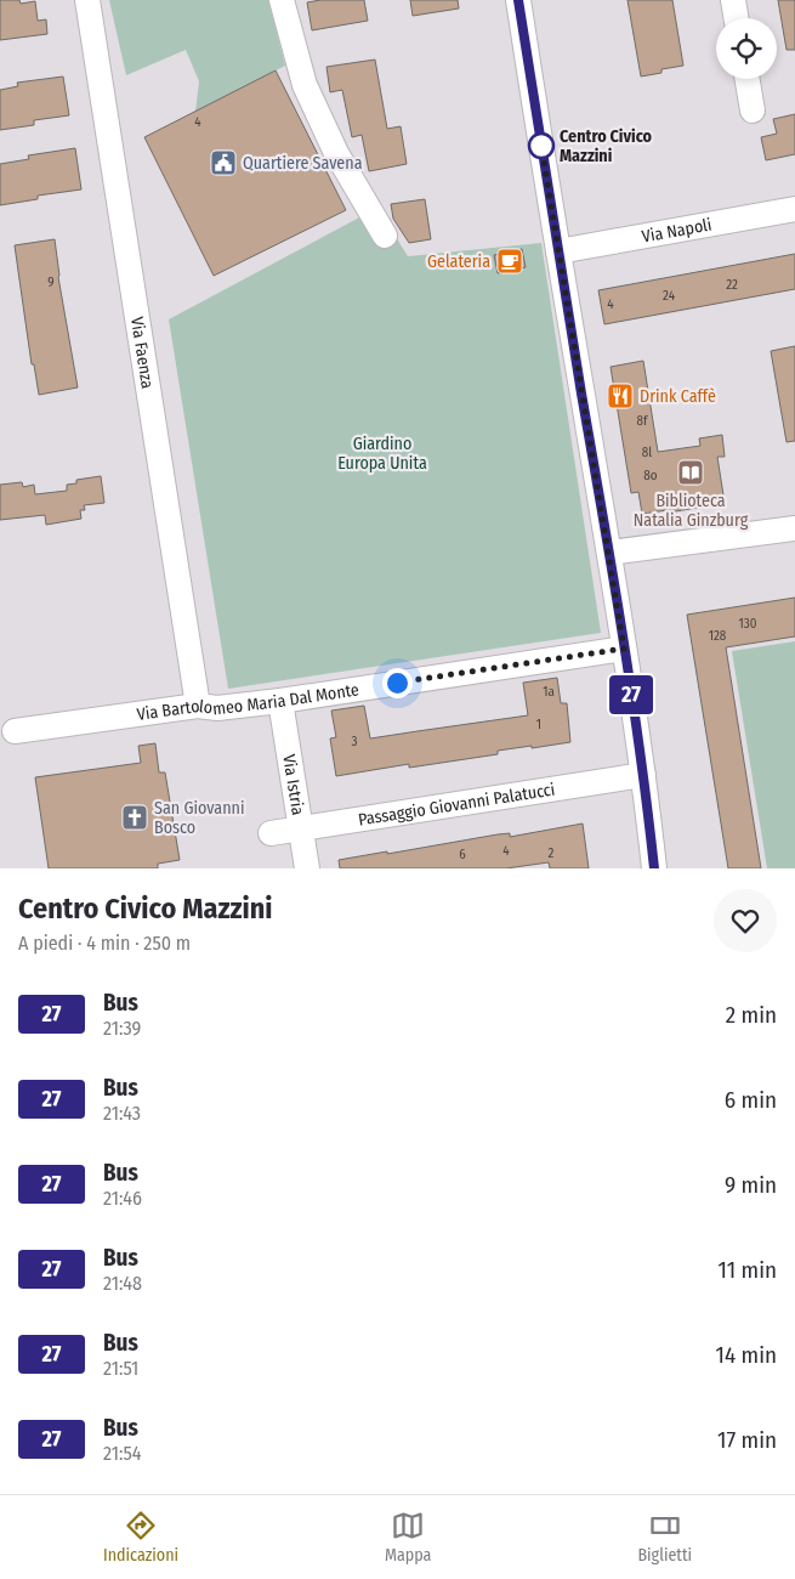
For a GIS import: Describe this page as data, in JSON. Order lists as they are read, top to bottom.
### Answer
{
  "streets": {
    "street": [
      "Via Napoli",
      "Via Faenza",
      "Via Bartolomeo Maria Dal Monte",
      "Via Istria",
      "Passaggio Giovanni Palatucci"
    ]
  },
  "crossings": [
    ["Via Faenza", "Via Bartolomeo Maria Dal Monte"],
    ["Via Bartolomeo Maria Dal Monte", "Via Istria"],
    ["Via Istria", "Passaggio Giovanni Palatucci"]
  ],
  "parks": ["Giardino Europa Unita"],
  "places": {
    "other": ["Centro Civico Mazzini"],
    "public building": ["Quartiere Savena"],
    "cafe": ["Gelateria"],
    "restaurant": ["Drink Caffè"],
    "library": ["Biblioteca Natalia Ginzburg"],
    "church": ["San Giovanni Bosco"]
  },
  "lines": ["bus line 27"],
  "house_numbers": [
    "4",
    "9",
    "22",
    "24",
    "4",
    "8f",
    "8l",
    "8o",
    "130",
    "128",
    "1a",
    "1",
    "3",
    "4",
    "2",
    "6"
  ],
  "page": {
    "on_map": "27",
    "heading": ["Centro Civico Mazzini", "A piedi · 4 min · 250 m"],
    "list": [
      {
        "mark": "27",
        "name": "Bus",
        "note": "21:39",
        "value": "2 min"
      },
      {
        "mark": "27",
        "name": "Bus",
        "note": "21:43",
        "value": "6 min"
      },
      {
        "mark": "27",
        "name": "Bus",
        "note": "21:46",
        "value": "9 min"
      },
      {
        "mark": "27",
        "name": "Bus",
        "note": "21:48",
        "value": "11 min"
      },
      {
        "mark": "27",
        "name": "Bus",
        "note": "21:51",
        "value": "14 min"
      },
      {
        "mark": "27",
        "name": "Bus",
        "note": "21:54",
        "value": "17 min"
      }
    ],
    "tabs": ["Indicazioni", "Mappa", "Biglietti"]
  }
}
